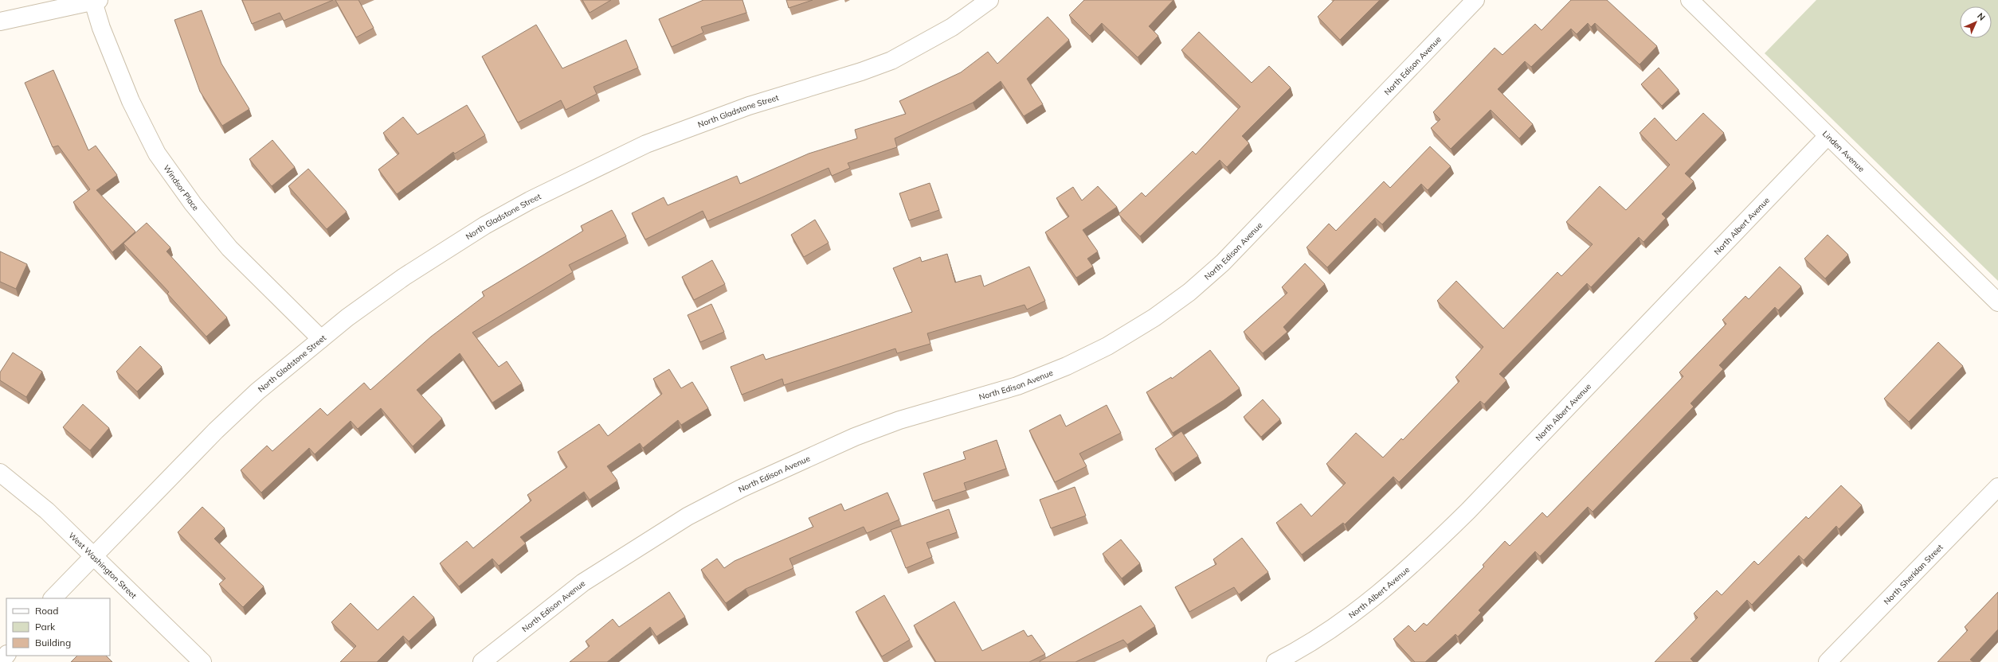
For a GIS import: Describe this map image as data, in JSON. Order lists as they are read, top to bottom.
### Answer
{
  "streets": {
    "street": [
      "North Edison Avenue",
      "North Gladstone Street",
      "Linden Avenue",
      "Windsor Place",
      "North Albert Avenue",
      "West Washington Street",
      "North Sheridan Street"
    ]
  },
  "crossings": [
    ["North Gladstone Street", "Windsor Place"],
    ["North Gladstone Street", "West Washington Street"],
    ["Linden Avenue", "North Albert Avenue"]
  ],
  "legend": ["Road", "Park", "Building"],
  "north": "top right"
}
